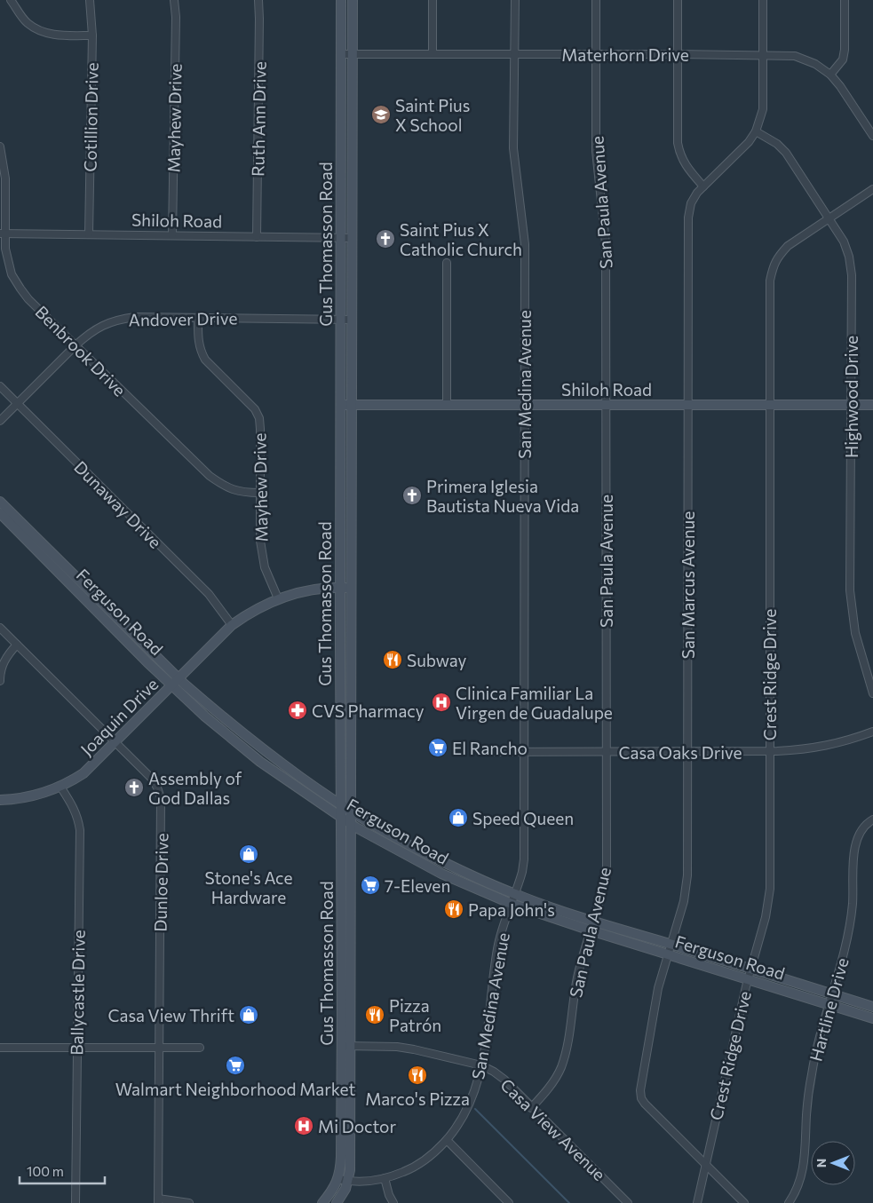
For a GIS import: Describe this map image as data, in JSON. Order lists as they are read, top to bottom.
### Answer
{
  "streets": {
    "main road": [
      "Shiloh Road",
      "Gus Thomasson Road",
      "Ferguson Road",
      "Joaquin Drive"
    ],
    "street": [
      "Materhorn Drive",
      "Cotillion Drive",
      "Mayhew Drive",
      "Ruth Ann Drive",
      "San Paula Avenue",
      "Andover Drive",
      "Benbrook Drive",
      "San Medina Avenue",
      "Highwood Drive",
      "Dunaway Drive",
      "San Marcus Avenue",
      "Crest Ridge Drive",
      "Casa Oaks Drive",
      "Dunloe Drive",
      "Ballycastle Drive",
      "Hartline Drive",
      "Casa View Avenue"
    ]
  },
  "crossings": [
    ["Materhorn Drive", "San Paula Avenue"],
    ["Materhorn Drive", "Gus Thomasson Road"],
    ["Materhorn Drive", "San Medina Avenue"],
    ["Materhorn Drive", "San Marcus Avenue"],
    ["Cotillion Drive", "Shiloh Road"],
    ["Mayhew Drive", "Shiloh Road"],
    ["Mayhew Drive", "Andover Drive"],
    ["Mayhew Drive", "Benbrook Drive"],
    ["Mayhew Drive", "Joaquin Drive"],
    ["Ruth Ann Drive", "Shiloh Road"],
    ["San Paula Avenue", "Shiloh Road"],
    ["San Paula Avenue", "Ferguson Road"],
    ["San Paula Avenue", "Casa Oaks Drive"],
    ["San Paula Avenue", "Casa View Avenue"],
    ["Shiloh Road", "Gus Thomasson Road"],
    ["Shiloh Road", "Benbrook Drive"],
    ["Shiloh Road", "San Medina Avenue"],
    ["Shiloh Road", "Highwood Drive"],
    ["Shiloh Road", "San Marcus Avenue"],
    ["Shiloh Road", "Crest Ridge Drive"],
    ["Gus Thomasson Road", "Andover Drive"],
    ["Gus Thomasson Road", "San Medina Avenue"],
    ["Gus Thomasson Road", "Ferguson Road"],
    ["Gus Thomasson Road", "Joaquin Drive"],
    ["Gus Thomasson Road", "Casa View Avenue"],
    ["Andover Drive", "Benbrook Drive"],
    ["Andover Drive", "Dunaway Drive"],
    ["San Medina Avenue", "Ferguson Road"],
    ["San Medina Avenue", "Casa Oaks Drive"],
    ["San Medina Avenue", "Casa View Avenue"],
    ["Highwood Drive", "San Marcus Avenue"],
    ["Highwood Drive", "Crest Ridge Drive"],
    ["Dunaway Drive", "Joaquin Drive"],
    ["San Marcus Avenue", "Ferguson Road"],
    ["San Marcus Avenue", "Crest Ridge Drive"],
    ["San Marcus Avenue", "Casa Oaks Drive"],
    ["Ferguson Road", "Crest Ridge Drive"],
    ["Ferguson Road", "Joaquin Drive"],
    ["Ferguson Road", "Hartline Drive"],
    ["Crest Ridge Drive", "Casa Oaks Drive"],
    ["Joaquin Drive", "Dunloe Drive"],
    ["Joaquin Drive", "Ballycastle Drive"]
  ],
  "places": {
    "school or university": ["Saint Pius X School"],
    "church": ["Saint Pius X Catholic Church", "Primera Iglesia Bautista Nueva Vida", "Assembly of God Dallas"],
    "restaurant": [
      "Subway",
      "Papa John's",
      "Pizza Patrón",
      "Marco's Pizza"
    ],
    "hospital": ["Clinica Familiar La Virgen de Guadalupe", "Mi Doctor"],
    "pharmacy": ["CVS Pharmacy"],
    "supermarket": ["El Rancho", "7-Eleven", "Walmart Neighborhood Market"],
    "shop": ["Speed Queen", "Stone's Ace Hardware", "Casa View Thrift"]
  },
  "scale_bar": "100 m",
  "north": "left"
}
